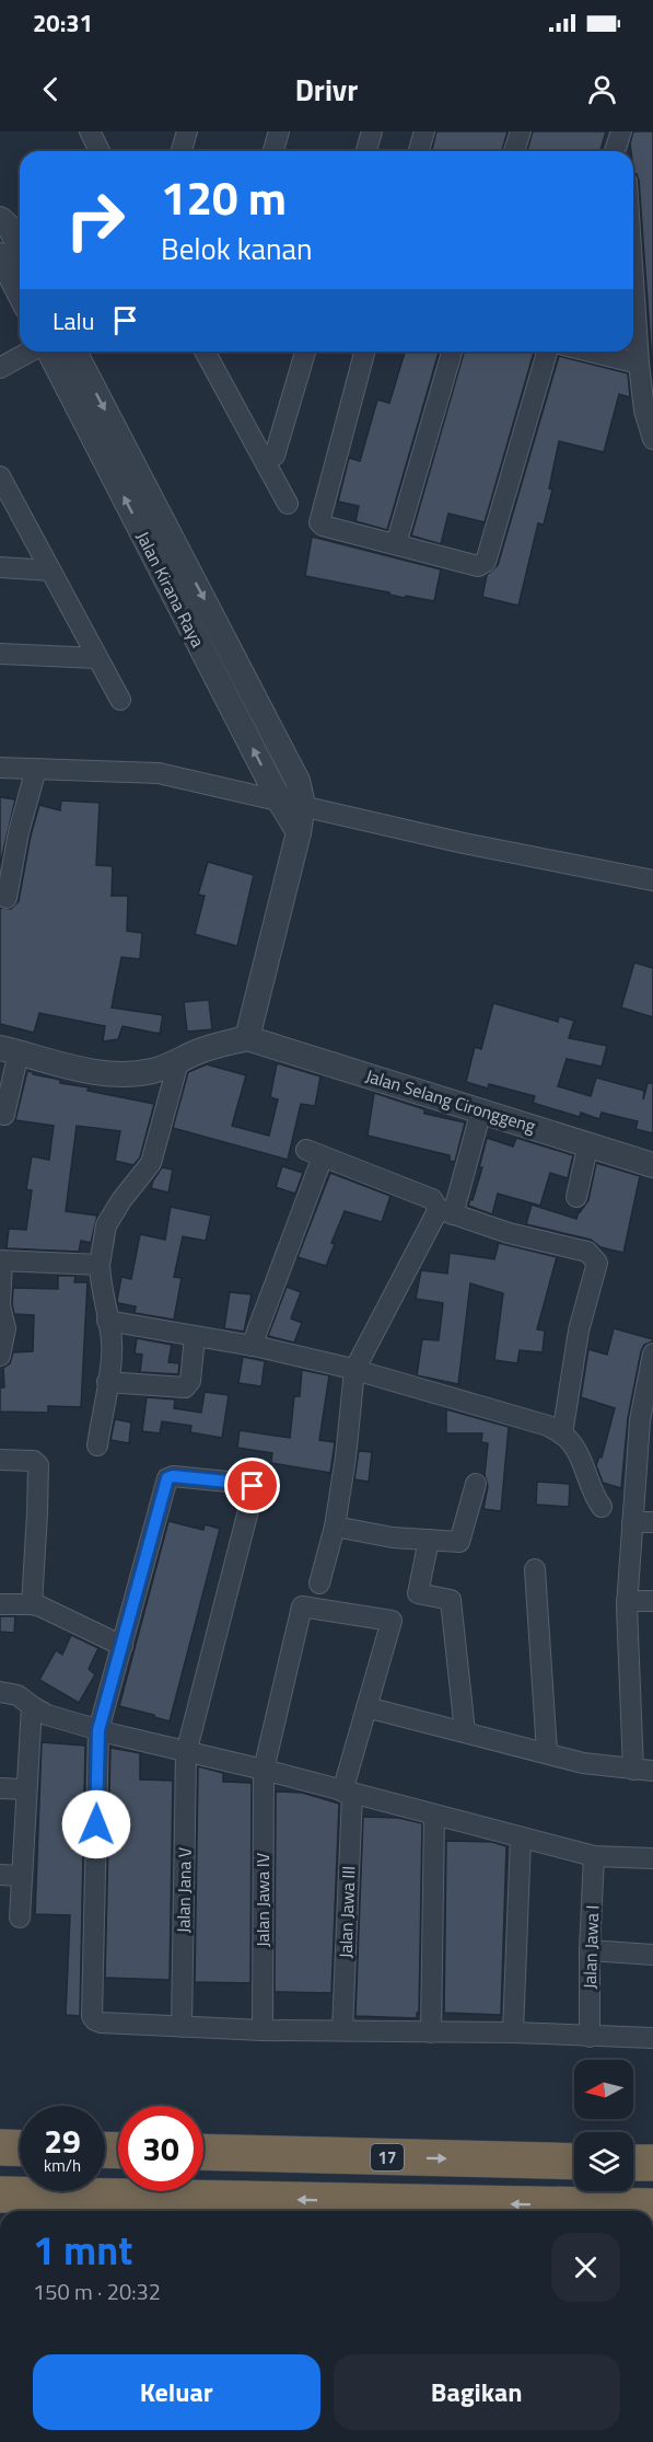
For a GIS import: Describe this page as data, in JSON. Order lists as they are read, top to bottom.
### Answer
{
  "streets": {
    "highway": ["17"],
    "street": [
      "Jalan Kirana Raya",
      "Jalan Selang Cironggeng",
      "Jalan Jana V",
      "Jalan Jawa IV",
      "Jalan Jawa III",
      "Jalan Jawa I"
    ]
  },
  "crossings": [
    ["Jalan Kirana Raya", "Jalan Selang Cironggeng"],
    ["Jalan Jawa IV", "Jalan Jawa III"]
  ],
  "north": "left",
  "page": {
    "status": "20:31",
    "header": "Drivr",
    "turn": ["120 m", "Belok kanan"],
    "then": "Lalu",
    "speed": "29 km/h",
    "limit": "30",
    "heading": ["1 mnt", "150 m · 20:32"],
    "buttons": ["Keluar", "Bagikan"]
  }
}
